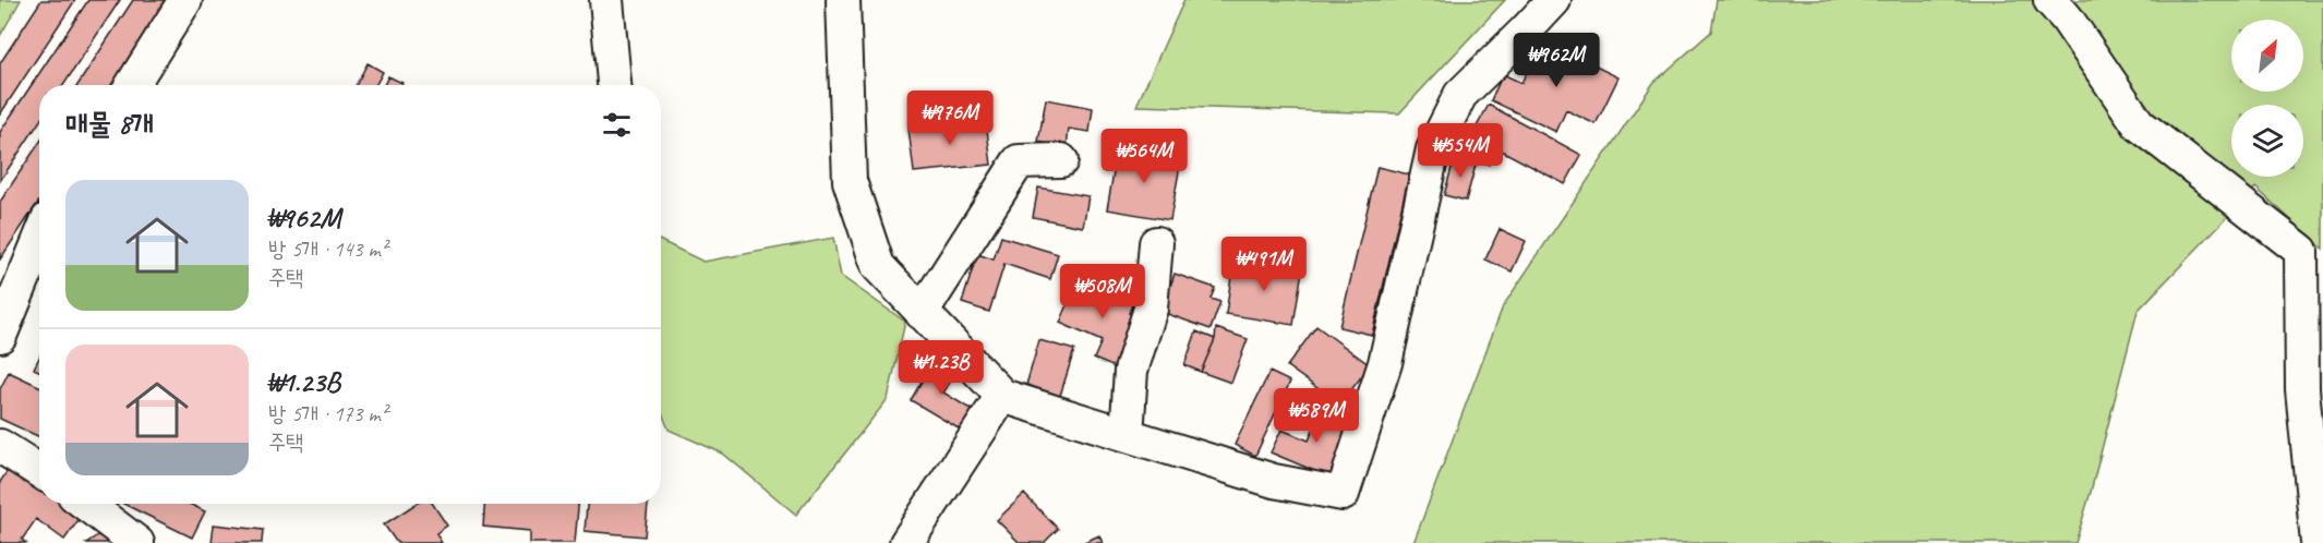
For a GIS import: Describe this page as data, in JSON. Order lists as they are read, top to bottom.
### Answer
{
  "north": "top right",
  "page": {
    "price": [
      "₩962M",
      "₩976M",
      "₩554M",
      "₩564M",
      "₩491M",
      "₩508M",
      "₩1.23B",
      "₩589M"
    ],
    "heading": "매물 8개",
    "list": [
      {
        "name": "₩962M",
        "note": "방 5개 · 143 m² · 주택"
      },
      {
        "name": "₩1.23B",
        "note": "방 5개 · 173 m² · 주택"
      }
    ]
  }
}
